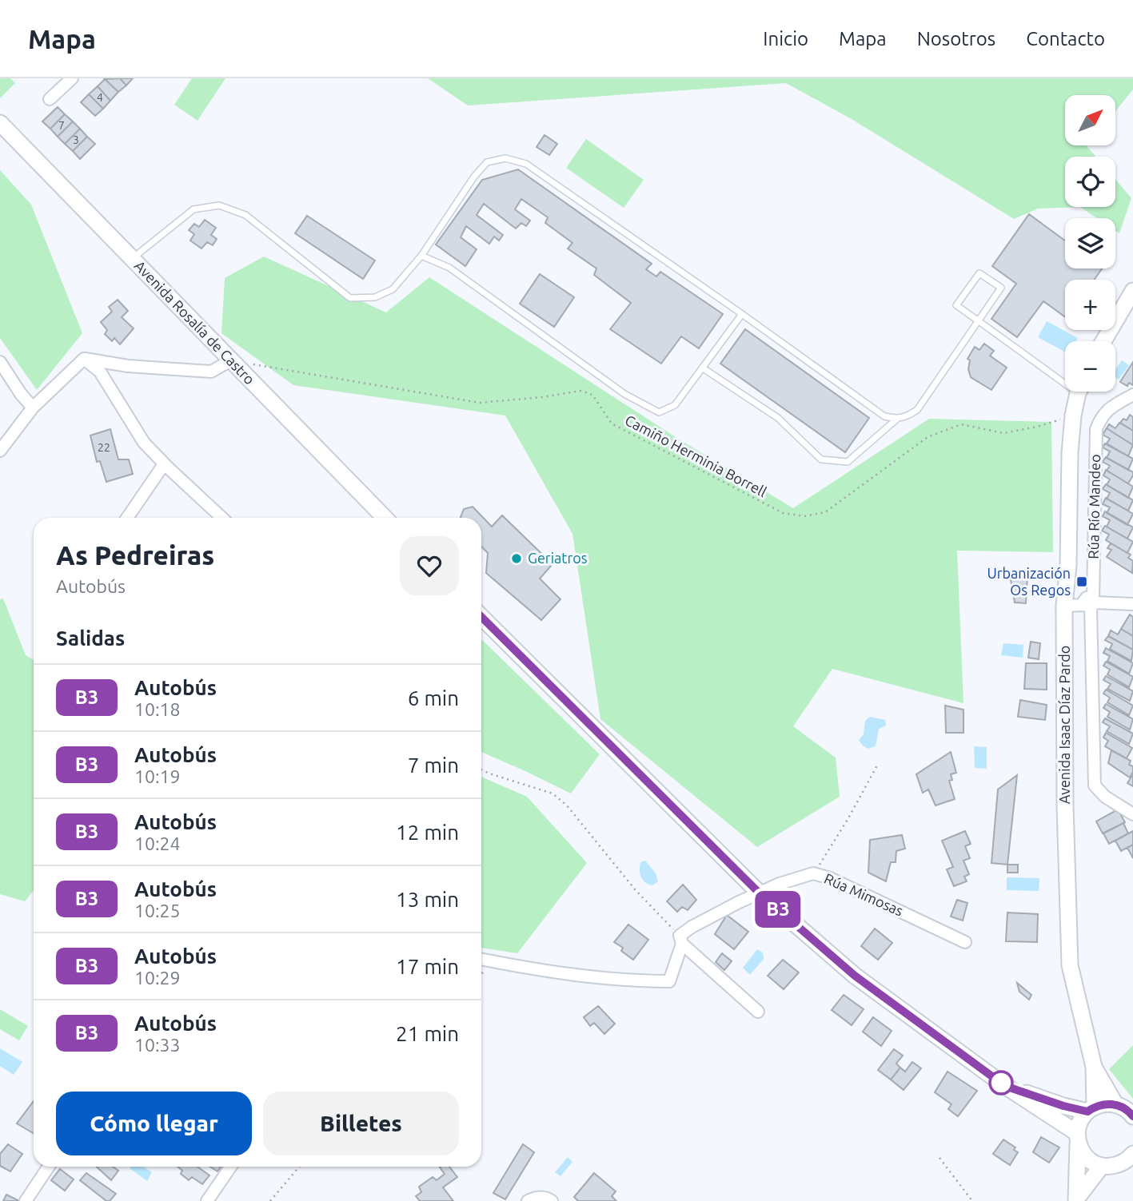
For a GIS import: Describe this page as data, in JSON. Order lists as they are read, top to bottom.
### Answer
{
  "streets": {
    "street": [
      "Avenida Rosalía de Castro",
      "Rúa Río Mandeo",
      "Avenida Isaac Díaz Pardo",
      "Rúa Mimosas"
    ],
    "path": ["Camiño Herminia Borrell"]
  },
  "crossings": [
    ["Camiño Herminia Borrell", "Avenida Isaac Díaz Pardo"]
  ],
  "places": {
    "other": ["Geriatros"],
    "transit": ["Urbanización Os Regos"]
  },
  "lines": ["bus line B3"],
  "house_numbers": [
    "4",
    "7",
    "3",
    "22"
  ],
  "north": "top right",
  "page": {
    "header": "Mapa",
    "nav": [
      "Inicio",
      "Mapa",
      "Nosotros",
      "Contacto"
    ],
    "on_map": "B3",
    "map_buttons": ["+", "−"],
    "heading": [
      ["As Pedreiras", "Autobús"],
      "Salidas"
    ],
    "list": [
      {
        "mark": "B3",
        "name": "Autobús",
        "note": "10:18",
        "value": "6 min"
      },
      {
        "mark": "B3",
        "name": "Autobús",
        "note": "10:19",
        "value": "7 min"
      },
      {
        "mark": "B3",
        "name": "Autobús",
        "note": "10:24",
        "value": "12 min"
      },
      {
        "mark": "B3",
        "name": "Autobús",
        "note": "10:25",
        "value": "13 min"
      },
      {
        "mark": "B3",
        "name": "Autobús",
        "note": "10:29",
        "value": "17 min"
      },
      {
        "mark": "B3",
        "name": "Autobús",
        "note": "10:33",
        "value": "21 min"
      }
    ],
    "buttons": ["Cómo llegar", "Billetes"]
  }
}
